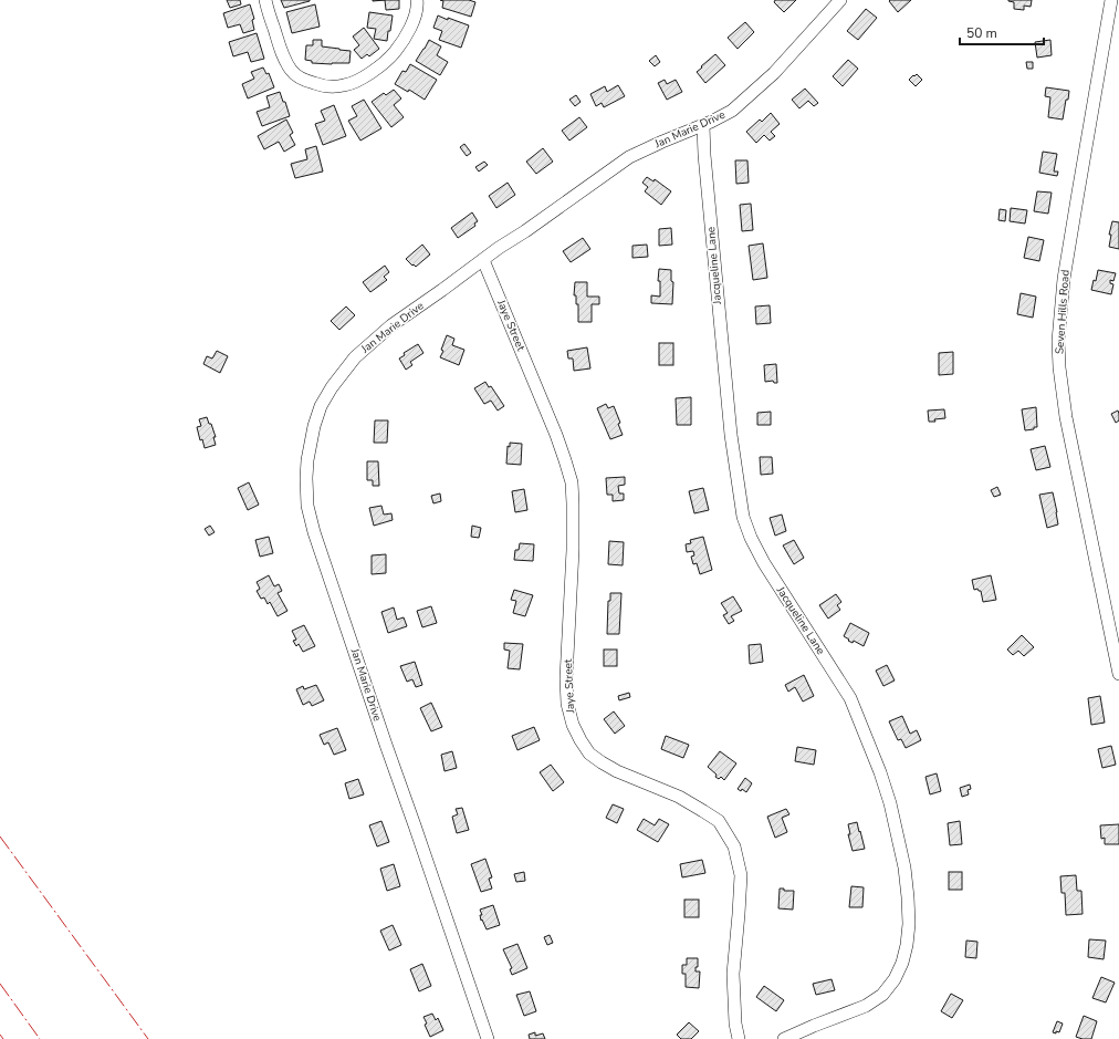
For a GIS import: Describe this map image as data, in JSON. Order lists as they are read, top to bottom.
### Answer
{
  "streets": {
    "street": [
      "Jan Marie Drive",
      "Jacqueline Lane",
      "Seven Hills Road",
      "Jaye Street"
    ]
  },
  "crossings": [
    ["Jan Marie Drive", "Jacqueline Lane"],
    ["Jan Marie Drive", "Jaye Street"]
  ],
  "scale_bar": "50 m"
}
